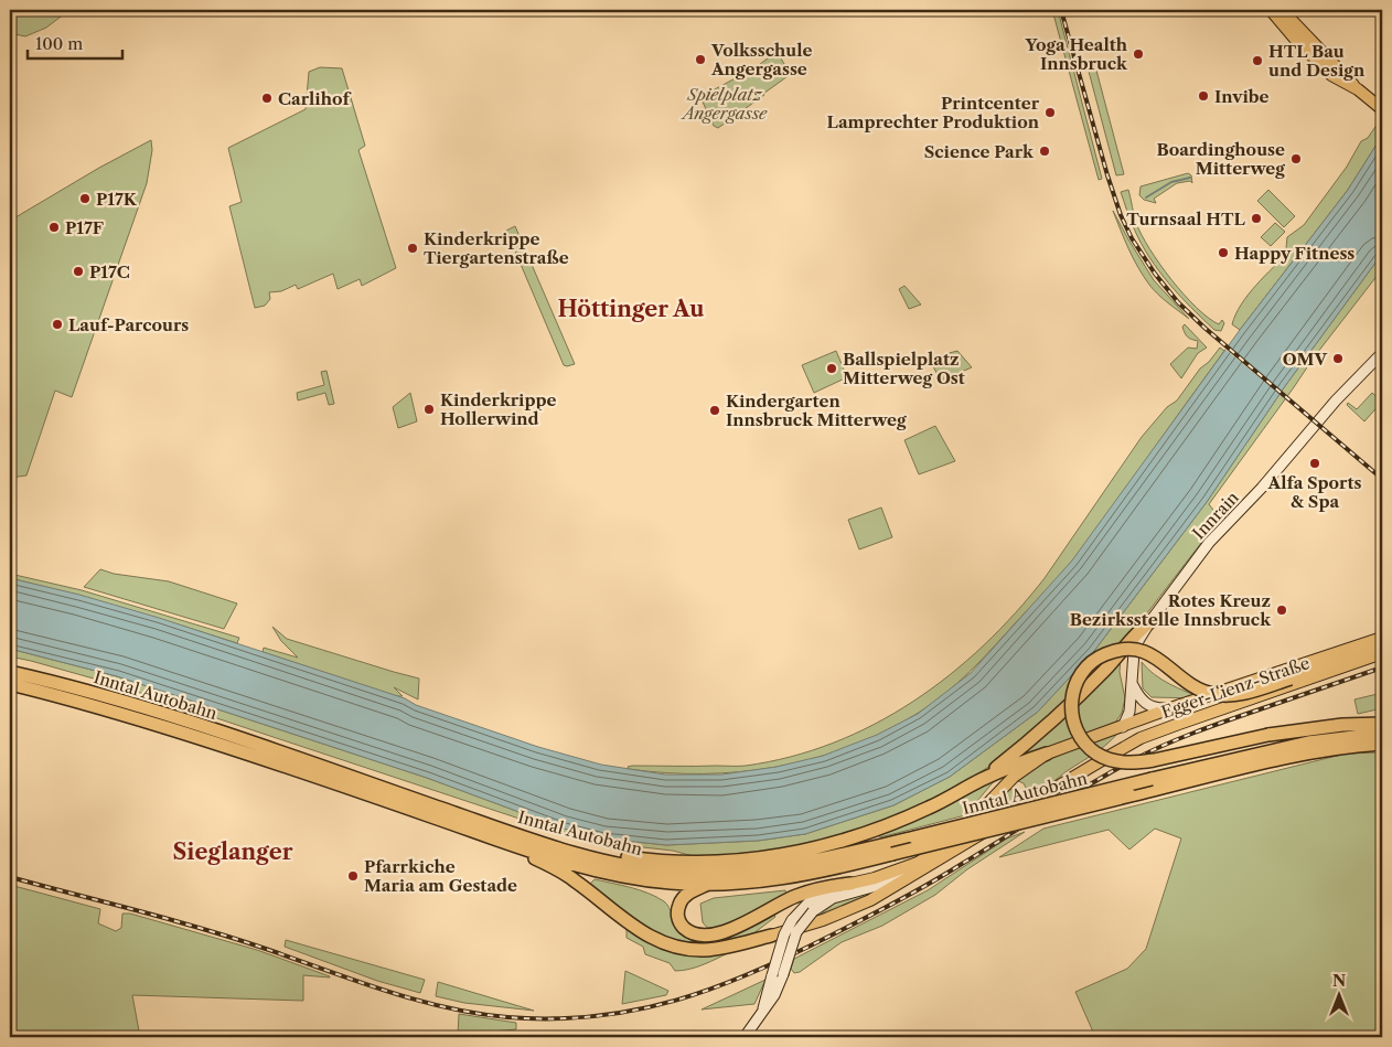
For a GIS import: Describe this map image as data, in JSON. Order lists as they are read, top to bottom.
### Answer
{
  "streets": {
    "highway": ["Inntal Autobahn"],
    "main road": ["Innrain", "Egger-Lienz-Straße"]
  },
  "crossings": [
    ["Innrain", "Egger-Lienz-Straße"]
  ],
  "districts": ["Höttinger Au", "Sieglanger"],
  "parks": ["Spielplatz Angergasse"],
  "places": [
    "Yoga Health Innsbruck",
    "Volksschule Angergasse",
    "HTL Bau und Design",
    "Invibe",
    "Carlihof",
    "Printcenter Lamprechter Produktion",
    "Science Park",
    "Boardinghouse Mitterweg",
    "P17K",
    "Turnsaal HTL",
    "P17F",
    "Kinderkrippe Tiergartenstraße",
    "Happy Fitness",
    "P17C",
    "Lauf-Parcours",
    "OMV",
    "Ballspielplatz Mitterweg Ost",
    "Kinderkrippe Hollerwind",
    "Kindergarten Innsbruck Mitterweg",
    "Alfa Sports & Spa",
    "Rotes Kreuz Bezirksstelle Innsbruck",
    "Pfarrkiche Maria am Gestade"
  ],
  "scale_bar": "100 m",
  "north": "top"
}
